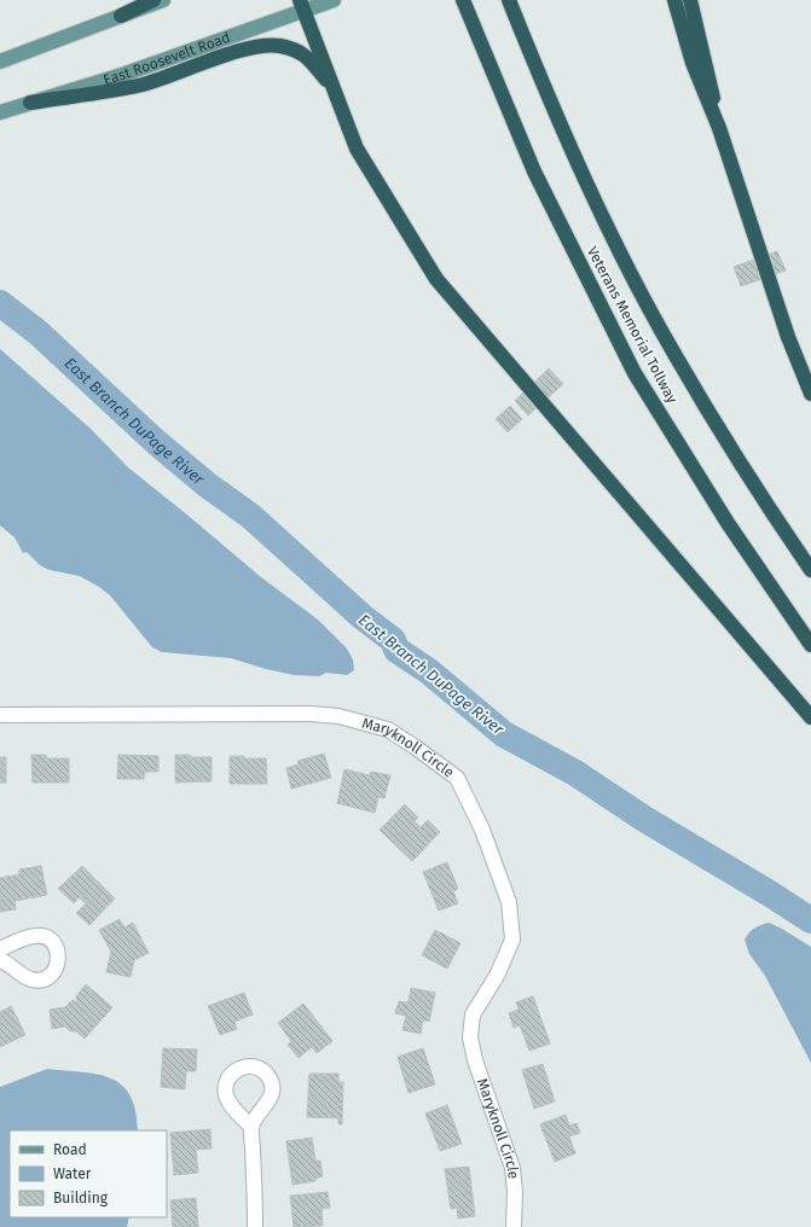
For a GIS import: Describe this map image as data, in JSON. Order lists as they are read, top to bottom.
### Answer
{
  "streets": {
    "highway": ["Veterans Memorial Tollway"],
    "main road": ["East Roosevelt Road"],
    "street": ["Maryknoll Circle"]
  },
  "water": ["East Branch DuPage River"],
  "legend": ["Road", "Water", "Building"]
}
